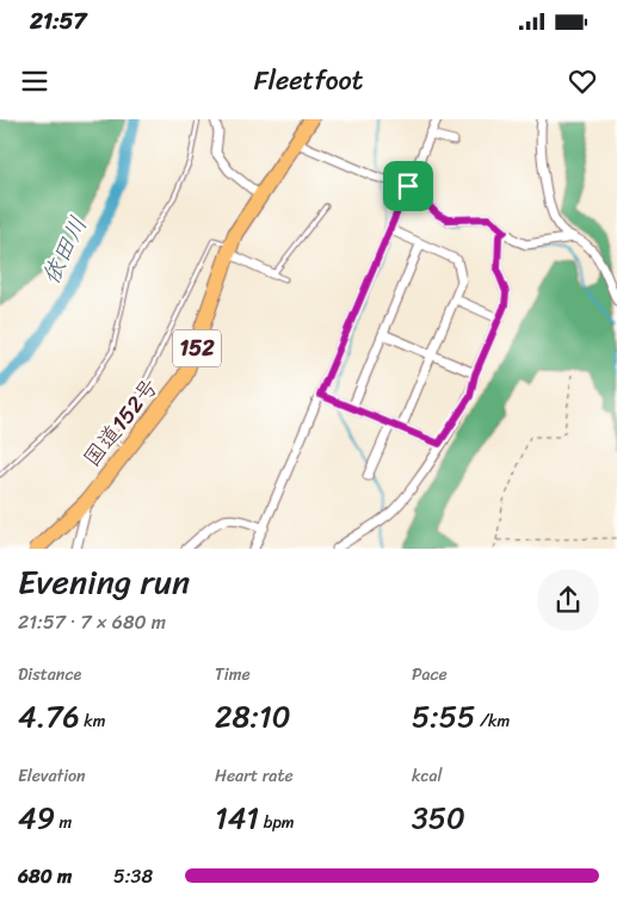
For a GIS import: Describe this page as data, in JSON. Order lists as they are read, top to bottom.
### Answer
{
  "streets": {
    "highway": ["152", "国道152号"]
  },
  "water": ["依田川"],
  "page": {
    "status": "21:57",
    "header": "Fleetfoot",
    "heading": ["Evening run", "21:57 · 7 × 680 m"],
    "stats": [
      ["Distance", "4.76 km"],
      ["Time", "28:10"],
      ["Pace", "5:55 /km"],
      ["Elevation", "49 m"],
      ["Heart rate", "141 bpm"],
      ["kcal", "350"]
    ],
    "list": [
      {
        "name": "680 m",
        "note": "5:38"
      }
    ]
  }
}
